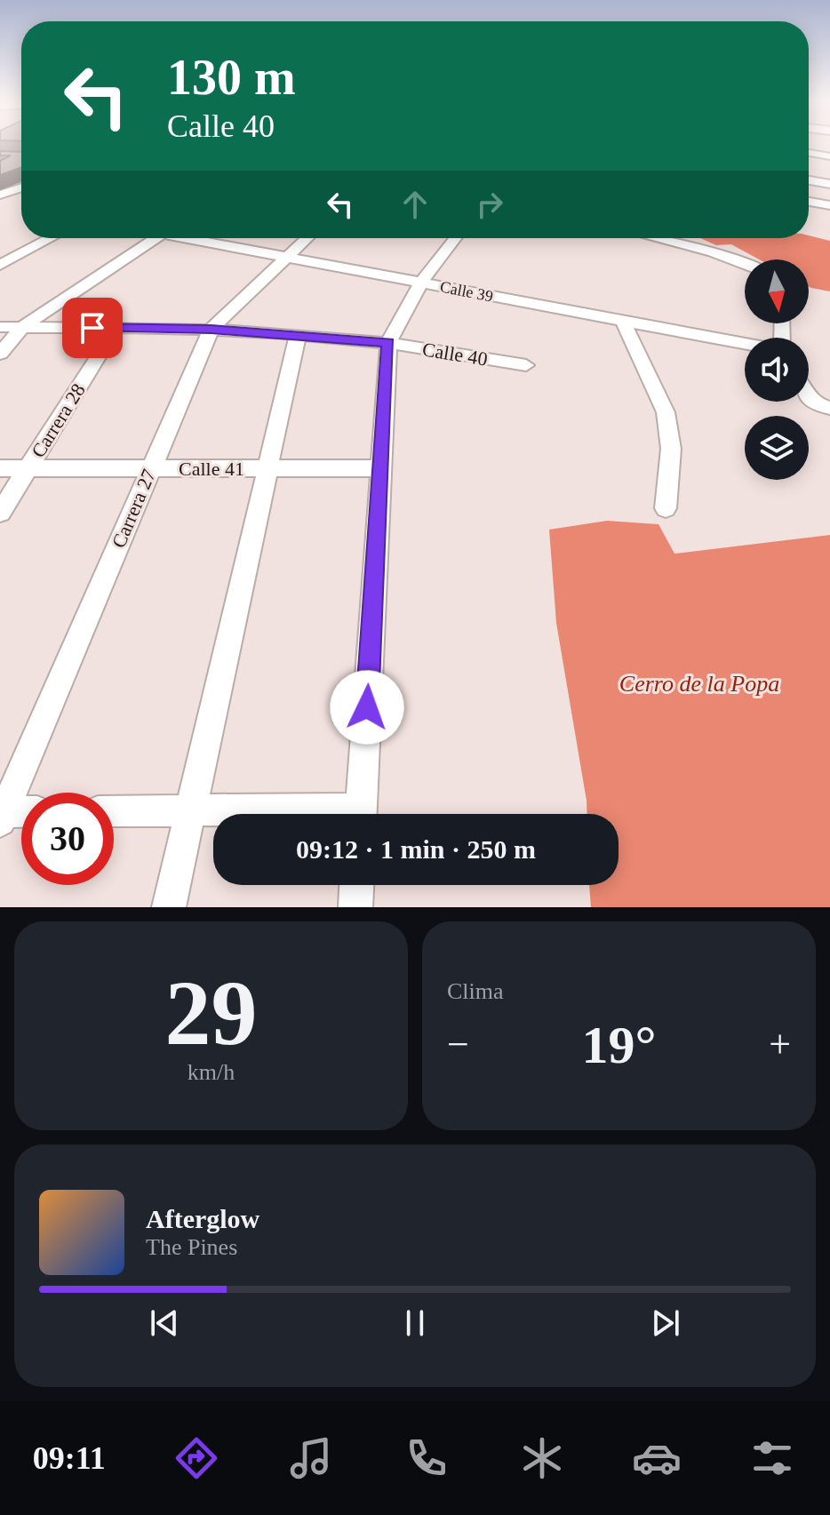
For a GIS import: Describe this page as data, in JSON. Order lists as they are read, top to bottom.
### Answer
{
  "streets": {
    "street": [
      "Calle 39",
      "Calle 40",
      "Carrera 28",
      "Calle 41",
      "Carrera 27"
    ]
  },
  "crossings": [
    ["Calle 39", "Carrera 27"],
    ["Calle 40", "Carrera 28"],
    ["Calle 40", "Carrera 27"],
    ["Carrera 28", "Calle 41"],
    ["Calle 41", "Carrera 27"]
  ],
  "parks": ["Cerro de la Popa"],
  "north": "bottom",
  "page": {
    "turn": ["130 m", "Calle 40"],
    "limit": "30",
    "trip": "09:12 · 1 min · 250 m",
    "tile": [
      ["29", "km/h"],
      "Clima"
    ],
    "heat": ["−", "19°", "+"],
    "song": ["Afterglow", "The Pines"],
    "tabs": "09:11"
  }
}
